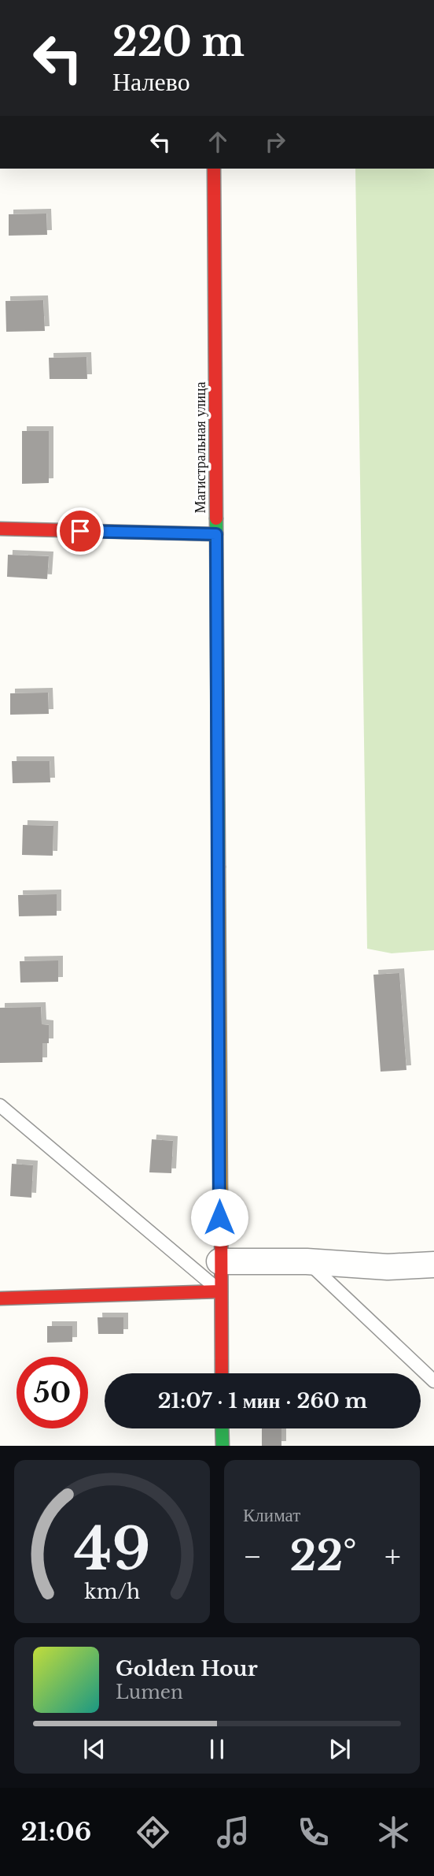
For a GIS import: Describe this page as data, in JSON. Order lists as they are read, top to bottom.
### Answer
{
  "streets": {
    "main road": ["Магистральная улица"]
  },
  "page": {
    "turn": ["220 m", "Налево"],
    "limit": "50",
    "trip": "21:07 · 1 мин · 260 m",
    "tile": "Климат",
    "heat": ["−", "22°", "+"],
    "song": ["Golden Hour", "Lumen"],
    "tabs": "21:06",
    "gauge": ["49", "km/h"]
  }
}
